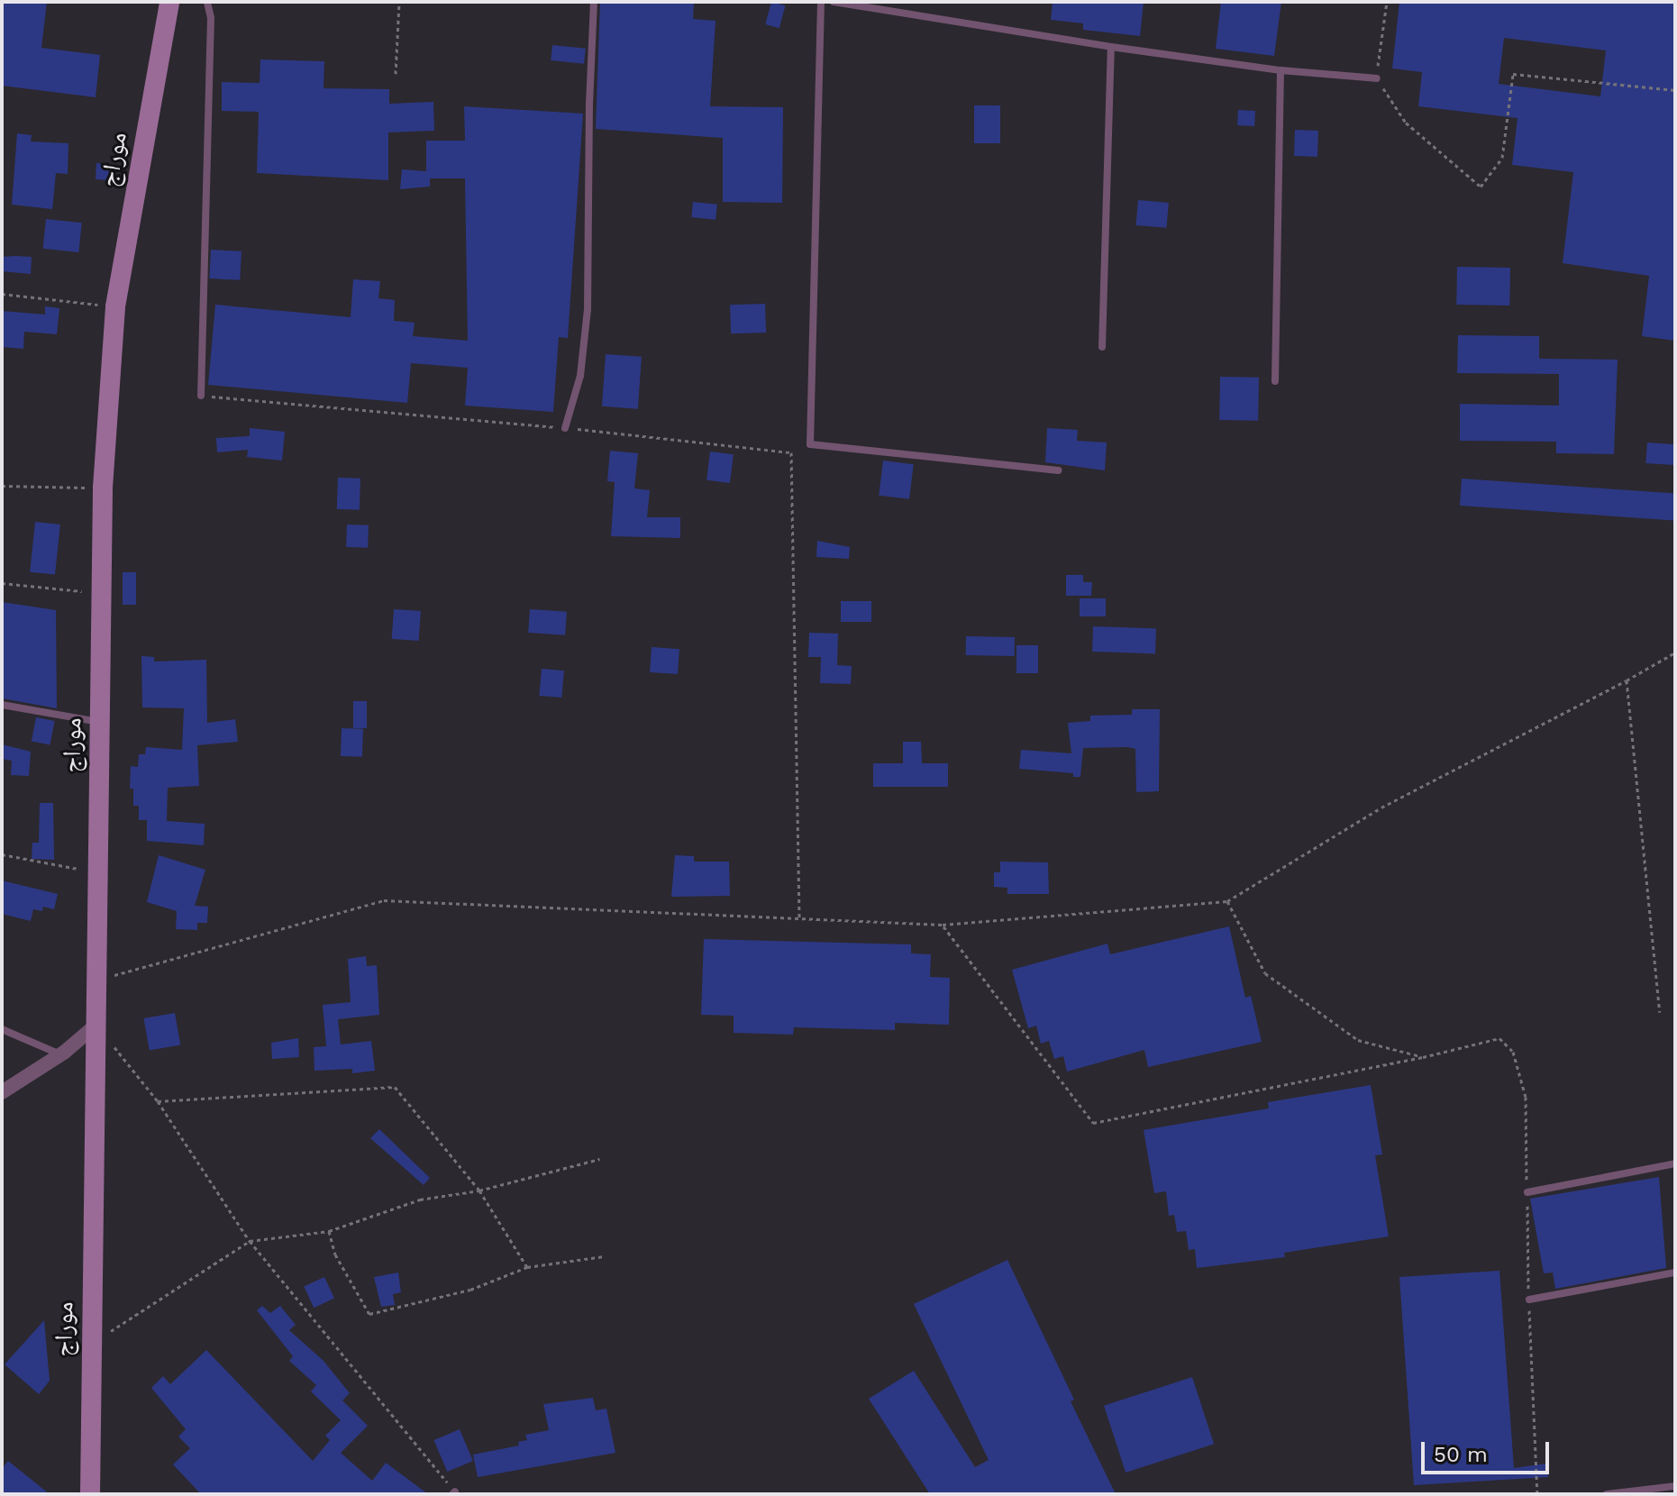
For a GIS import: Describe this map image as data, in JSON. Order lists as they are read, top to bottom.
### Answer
{
  "streets": {
    "main road": ["موراج"]
  },
  "scale_bar": "50 m"
}
